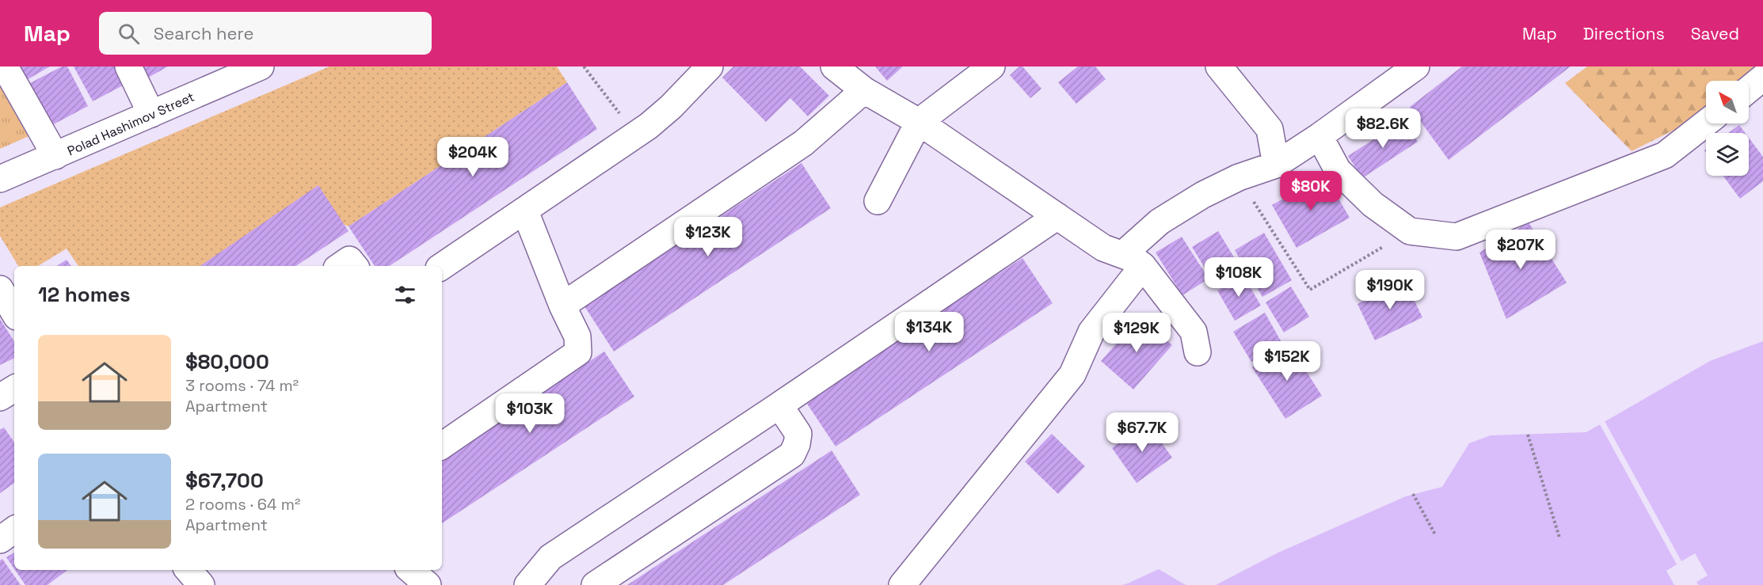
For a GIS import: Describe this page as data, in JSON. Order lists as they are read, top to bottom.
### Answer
{
  "streets": {
    "street": ["Polad Hashimov Street"]
  },
  "north": "top left",
  "page": {
    "header": "Map",
    "search": "Search here",
    "nav": ["Map", "Directions", "Saved"],
    "price": [
      "$82.6K",
      "$204K",
      "$80K",
      "$123K",
      "$207K",
      "$108K",
      "$190K",
      "$134K",
      "$129K",
      "$152K",
      "$103K",
      "$67.7K"
    ],
    "heading": "12 homes",
    "list": [
      {
        "name": "$80,000",
        "note": "3 rooms · 74 m² · Apartment"
      },
      {
        "name": "$67,700",
        "note": "2 rooms · 64 m² · Apartment"
      }
    ]
  }
}
